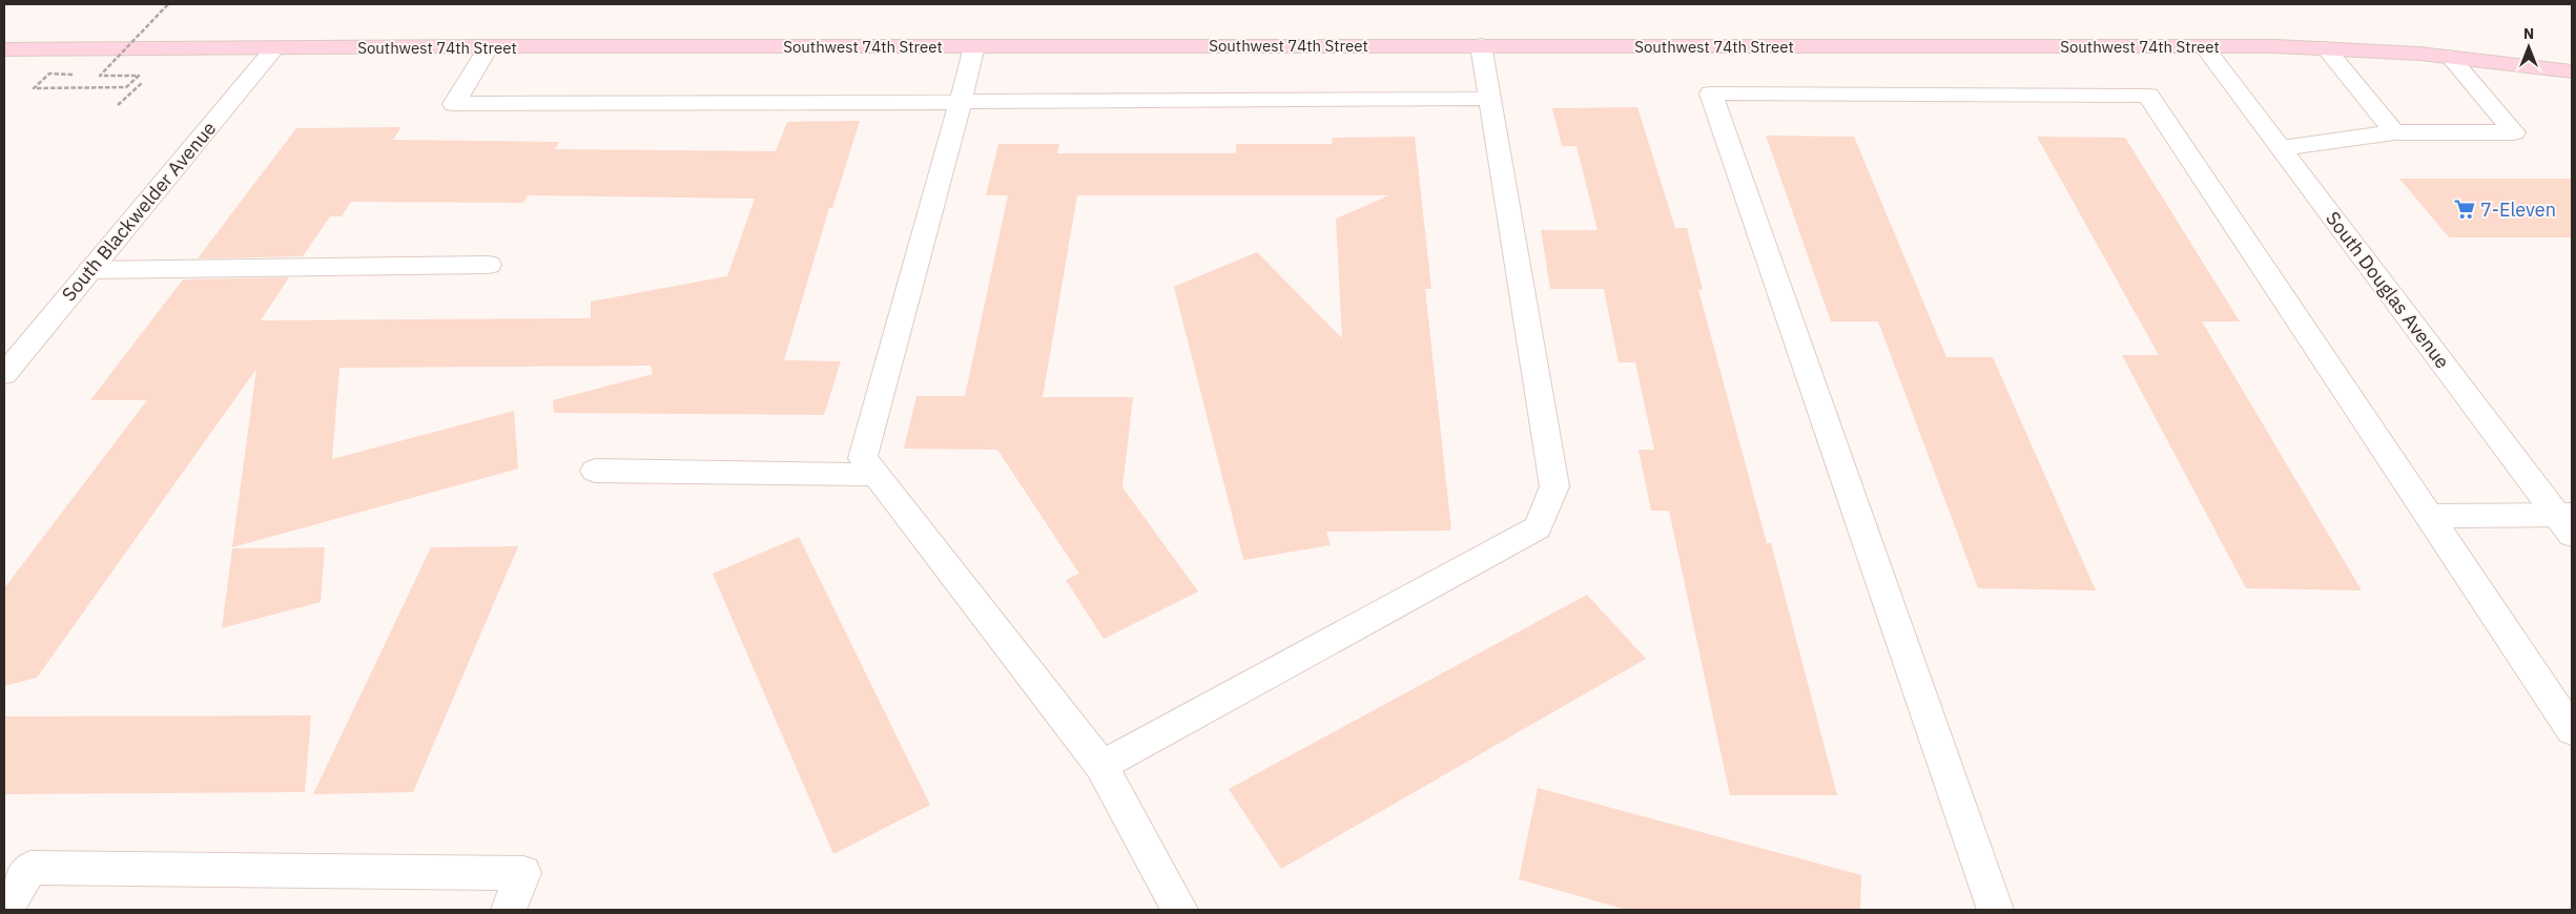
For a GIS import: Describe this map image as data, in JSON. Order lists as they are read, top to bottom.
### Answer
{
  "streets": {
    "main road": ["Southwest 74th Street"],
    "street": ["South Blackwelder Avenue", "South Douglas Avenue"]
  },
  "crossings": [
    ["Southwest 74th Street", "South Blackwelder Avenue"],
    ["Southwest 74th Street", "South Douglas Avenue"]
  ],
  "places": {
    "supermarket": ["7-Eleven"]
  },
  "north": "top"
}
